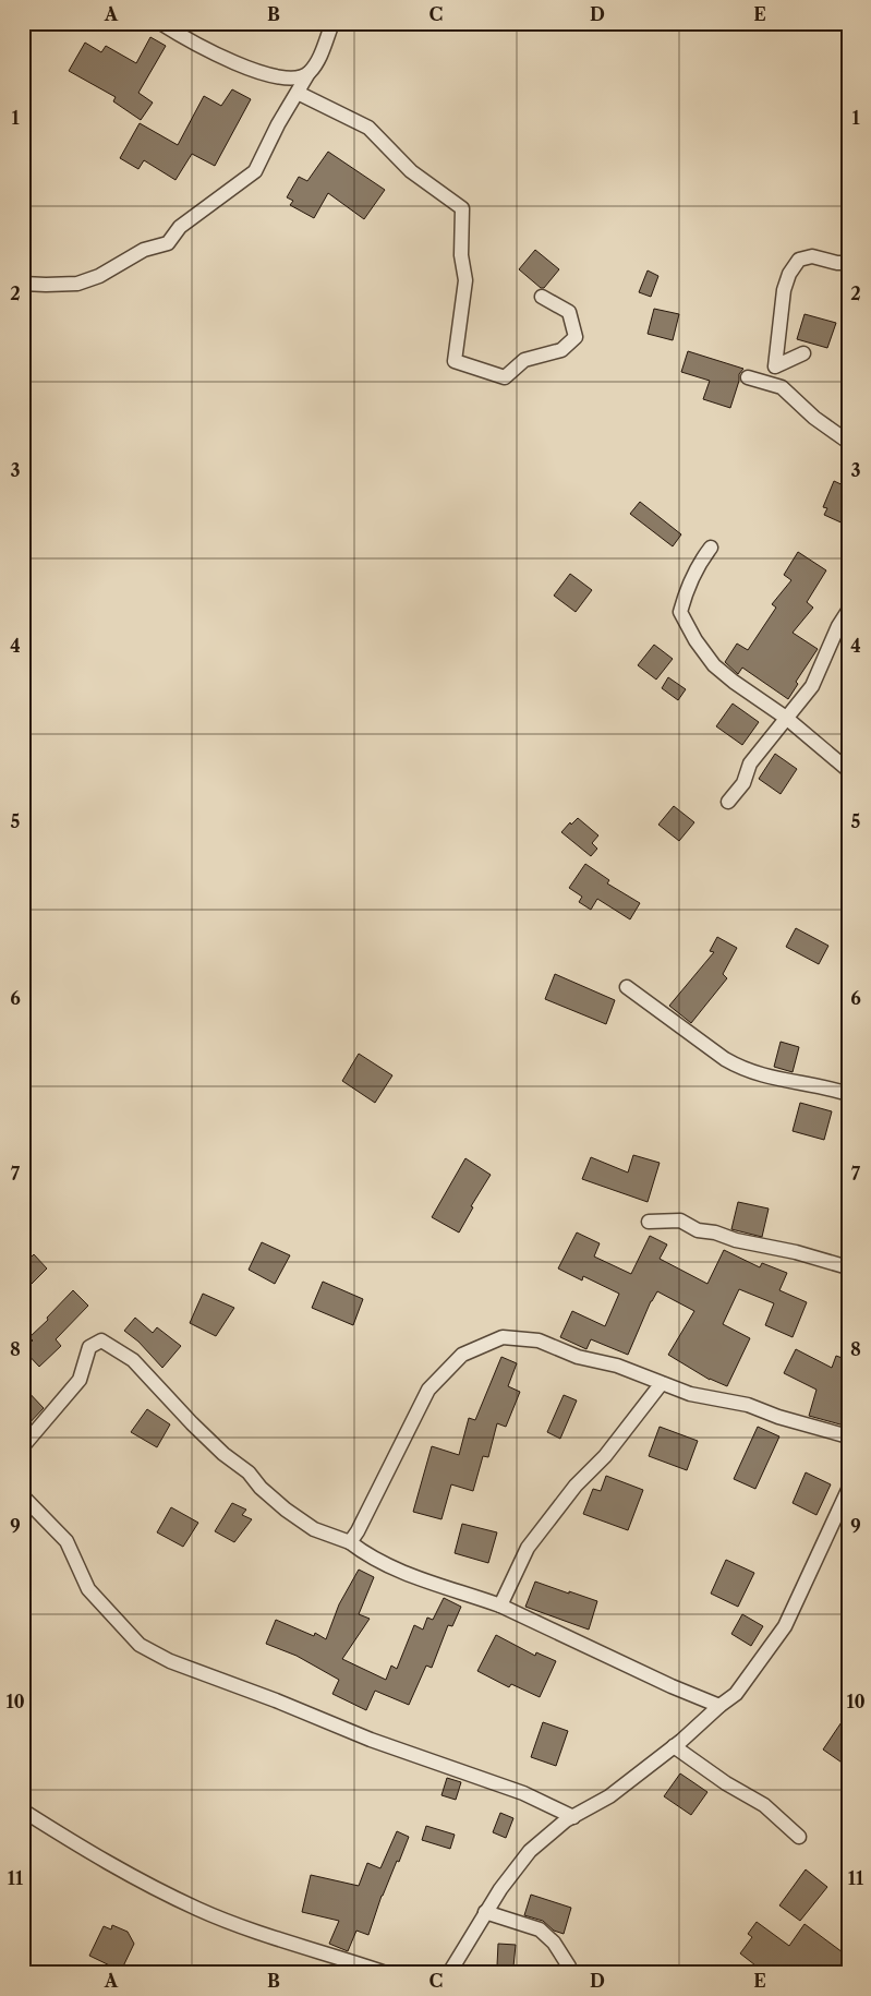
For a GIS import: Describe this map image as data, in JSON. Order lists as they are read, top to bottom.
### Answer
{
  "grid": {
    "columns": [
      "A",
      "B",
      "C",
      "D",
      "E"
    ],
    "rows": [
      "1",
      "2",
      "3",
      "4",
      "5",
      "6",
      "7",
      "8",
      "9",
      "10",
      "11"
    ]
  }
}
